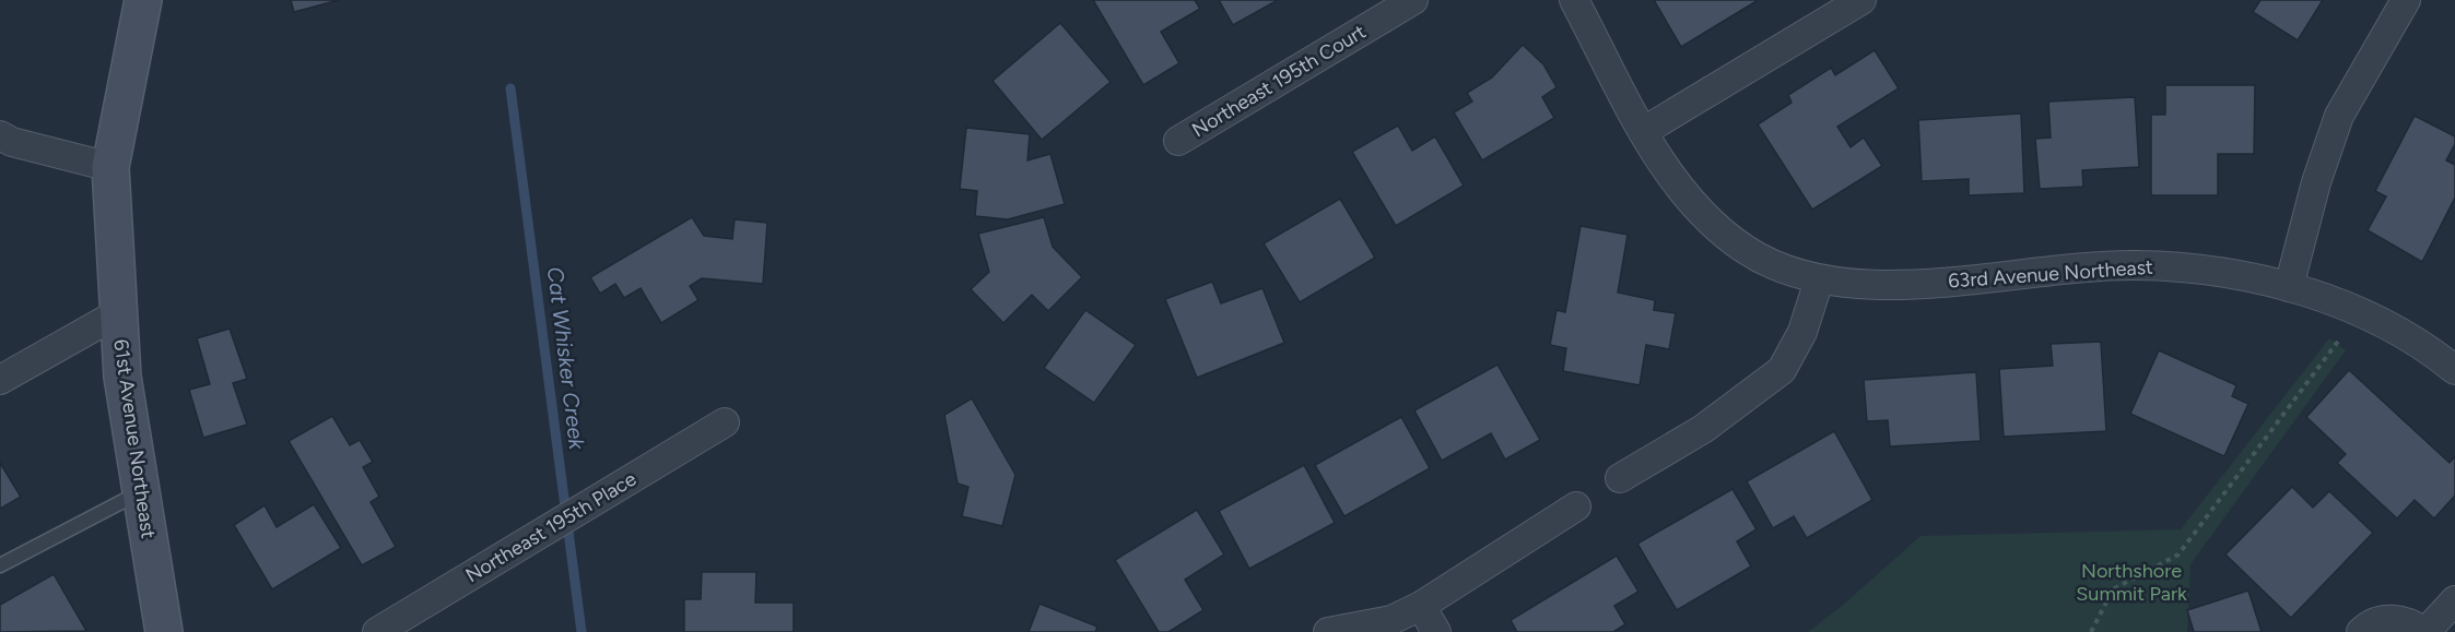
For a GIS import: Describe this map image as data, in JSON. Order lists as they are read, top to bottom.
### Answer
{
  "streets": {
    "main road": ["61st Avenue Northeast"],
    "street": ["Northeast 195th Court", "63rd Avenue Northeast", "Northeast 195th Place"]
  },
  "water": ["Cat Whisker Creek"],
  "parks": ["Northshore Summit Park"]
}
